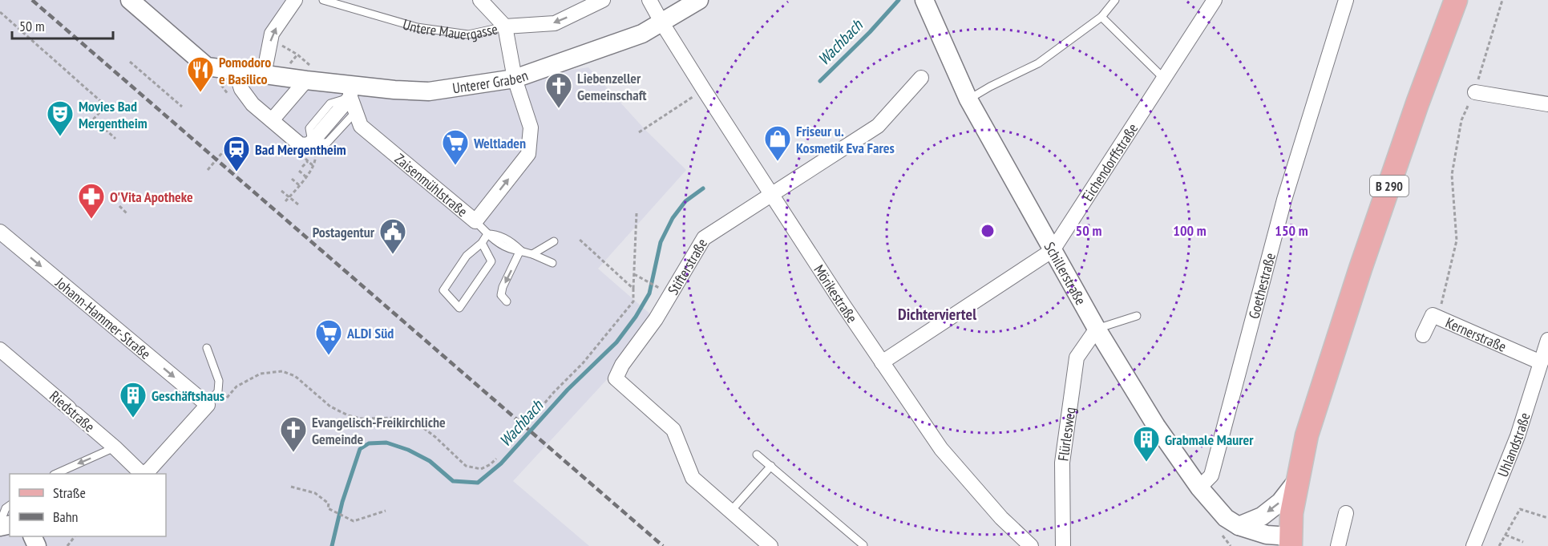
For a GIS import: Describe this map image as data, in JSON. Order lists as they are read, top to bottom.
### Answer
{
  "streets": {
    "main road": ["B 290"],
    "street": [
      "Untere Mauergasse",
      "Unterer Graben",
      "Eichendorffstraße",
      "Zaisenmühlstraße",
      "Stifterstraße",
      "Schillerstraße",
      "Goethestraße",
      "Mörikestraße",
      "Johann-Hammer-Straße",
      "Kernerstraße",
      "Riedstraße",
      "Flürlesweg",
      "Uhlandstraße"
    ]
  },
  "crossings": [
    ["Untere Mauergasse", "Zaisenmühlstraße"],
    ["Unterer Graben", "Zaisenmühlstraße"],
    ["Unterer Graben", "Mörikestraße"],
    ["Eichendorffstraße", "Schillerstraße"],
    ["Eichendorffstraße", "Mörikestraße"],
    ["B 290", "Schillerstraße"],
    ["Stifterstraße", "Mörikestraße"],
    ["Schillerstraße", "Goethestraße"],
    ["Schillerstraße", "Flürlesweg"],
    ["Johann-Hammer-Straße", "Riedstraße"],
    ["Kernerstraße", "Uhlandstraße"]
  ],
  "one_way": ["Zaisenmühlstraße", "Johann-Hammer-Straße"],
  "districts": ["Dichterviertel"],
  "water": ["Wachbach"],
  "places": {
    "restaurant": ["Pomodoro e Basilico"],
    "church": ["Liebenzeller Gemeinschaft", "Evangelisch-Freikirchliche Gemeinde"],
    "theatre": ["Movies Bad Mergentheim"],
    "shop": ["Friseur u. Kosmetik Eva Fares"],
    "supermarket": ["Weltladen", "ALDI Süd"],
    "station": ["Bad Mergentheim"],
    "pharmacy": ["O'Vita Apotheke"],
    "public building": ["Postagentur"],
    "building": ["Geschäftshaus", "Grabmale Maurer"]
  },
  "legend": ["Straße", "Bahn"],
  "scale_bar": "50 m",
  "rings": ["50 m", "100 m", "150 m"]
}
